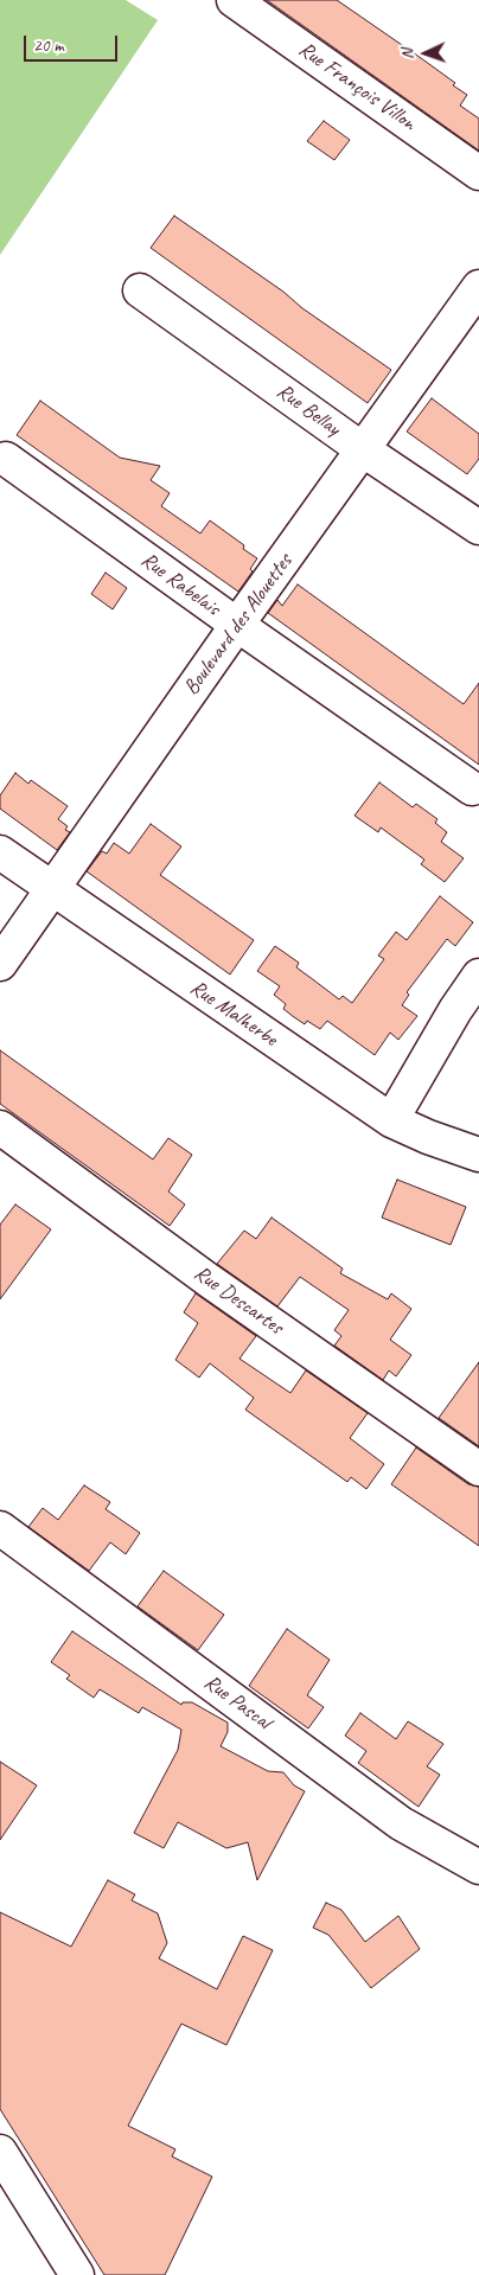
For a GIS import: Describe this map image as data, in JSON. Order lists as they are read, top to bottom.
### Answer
{
  "streets": {
    "street": [
      "Rue François Villon",
      "Rue Bellay",
      "Rue Rabelais",
      "Boulevard des Alouettes",
      "Rue Malherbe",
      "Rue Descartes",
      "Rue Pascal"
    ]
  },
  "crossings": [
    ["Rue Bellay", "Boulevard des Alouettes"],
    ["Rue Rabelais", "Boulevard des Alouettes"],
    ["Boulevard des Alouettes", "Rue Malherbe"]
  ],
  "scale_bar": "20 m",
  "north": "left"
}
